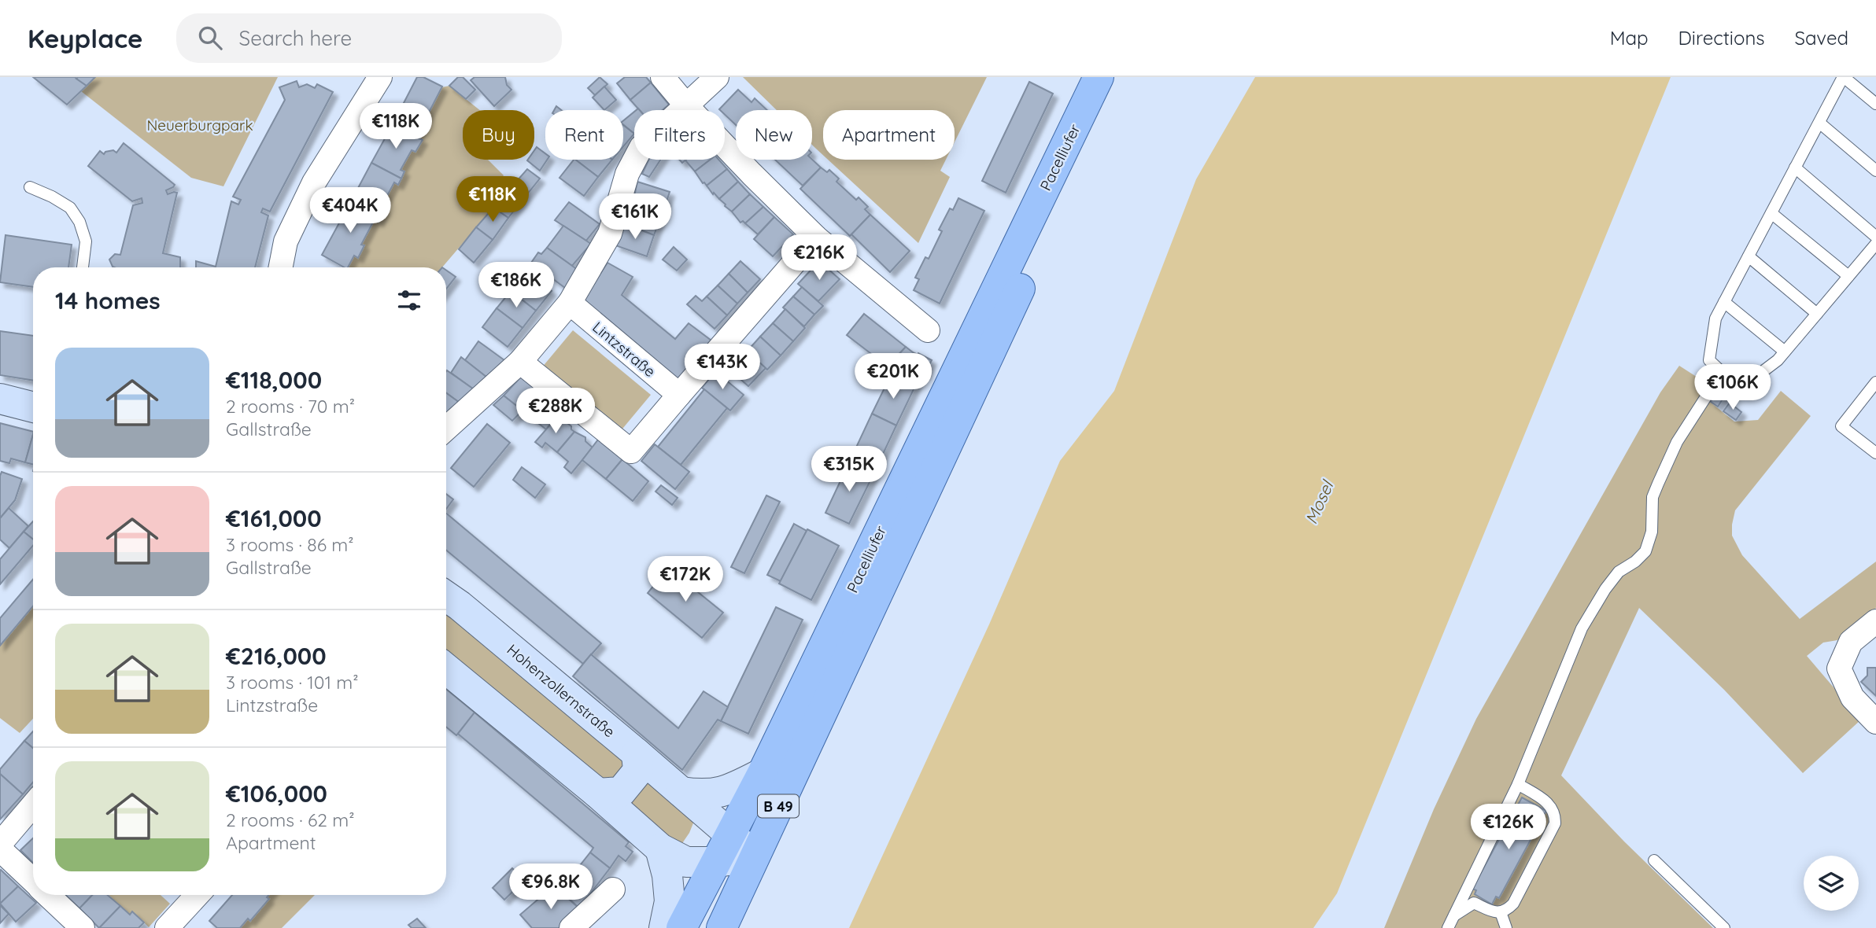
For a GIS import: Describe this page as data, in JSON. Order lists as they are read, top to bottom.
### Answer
{
  "streets": {
    "main road": ["Pacelliufer", "B 49"],
    "street": ["Lintzstraße", "Hohenzollernstraße"]
  },
  "crossings": [
    ["Pacelliufer", "Hohenzollernstraße"],
    ["Pacelliufer", "B 49"],
    ["Hohenzollernstraße", "B 49"]
  ],
  "water": ["Mosel"],
  "parks": ["Neuerburgpark"],
  "page": {
    "header": "Keyplace",
    "search": "Search here",
    "nav": ["Map", "Directions", "Saved"],
    "price": [
      "€118K",
      "€118K",
      "€404K",
      "€161K",
      "€216K",
      "€186K",
      "€143K",
      "€201K",
      "€106K",
      "€288K",
      "€315K",
      "€172K",
      "€126K",
      "€96.8K"
    ],
    "chip": [
      "Buy",
      "Rent",
      "Filters",
      "New",
      "Apartment"
    ],
    "heading": "14 homes",
    "list": [
      {
        "name": "€118,000",
        "note": "2 rooms · 70 m² · Gallstraße"
      },
      {
        "name": "€161,000",
        "note": "3 rooms · 86 m² · Gallstraße"
      },
      {
        "name": "€216,000",
        "note": "3 rooms · 101 m² · Lintzstraße"
      },
      {
        "name": "€106,000",
        "note": "2 rooms · 62 m² · Apartment"
      }
    ]
  }
}
